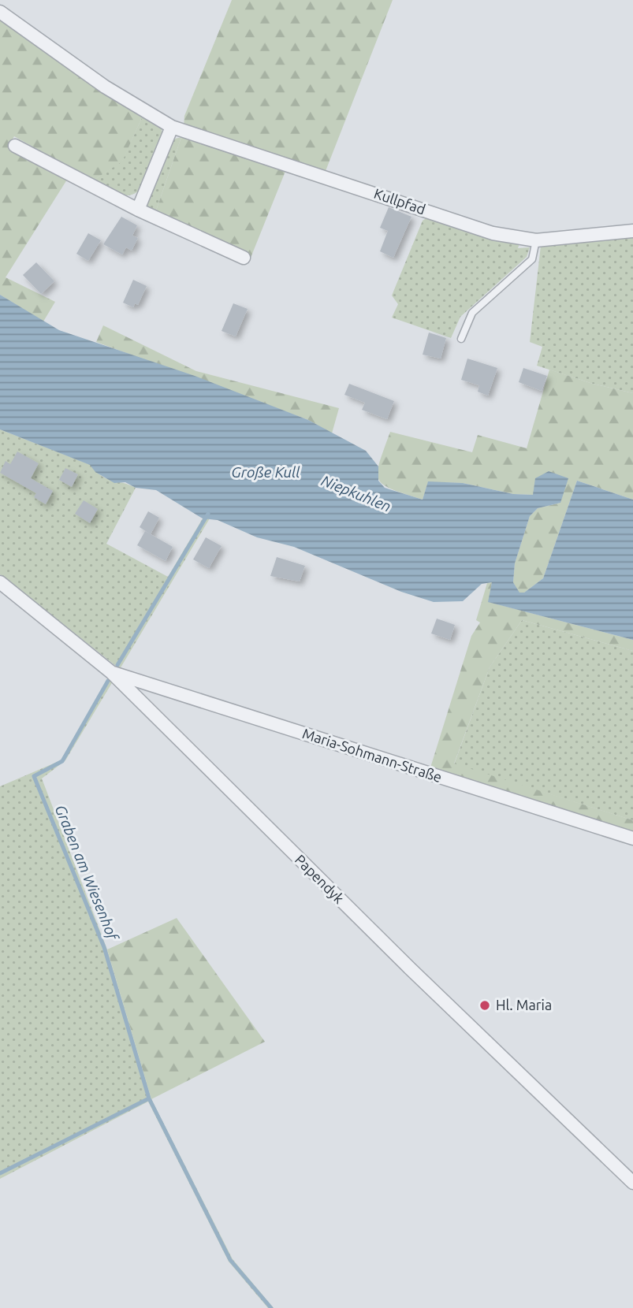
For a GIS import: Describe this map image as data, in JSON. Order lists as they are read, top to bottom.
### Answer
{
  "streets": {
    "street": ["Kullpfad", "Maria-Sohmann-Straße", "Papendyk"]
  },
  "crossings": [
    ["Maria-Sohmann-Straße", "Papendyk"]
  ],
  "water": ["Große Kull", "Niepkuhlen", "Graben am Wiesenhof"],
  "places": ["Hl. Maria"]
}
